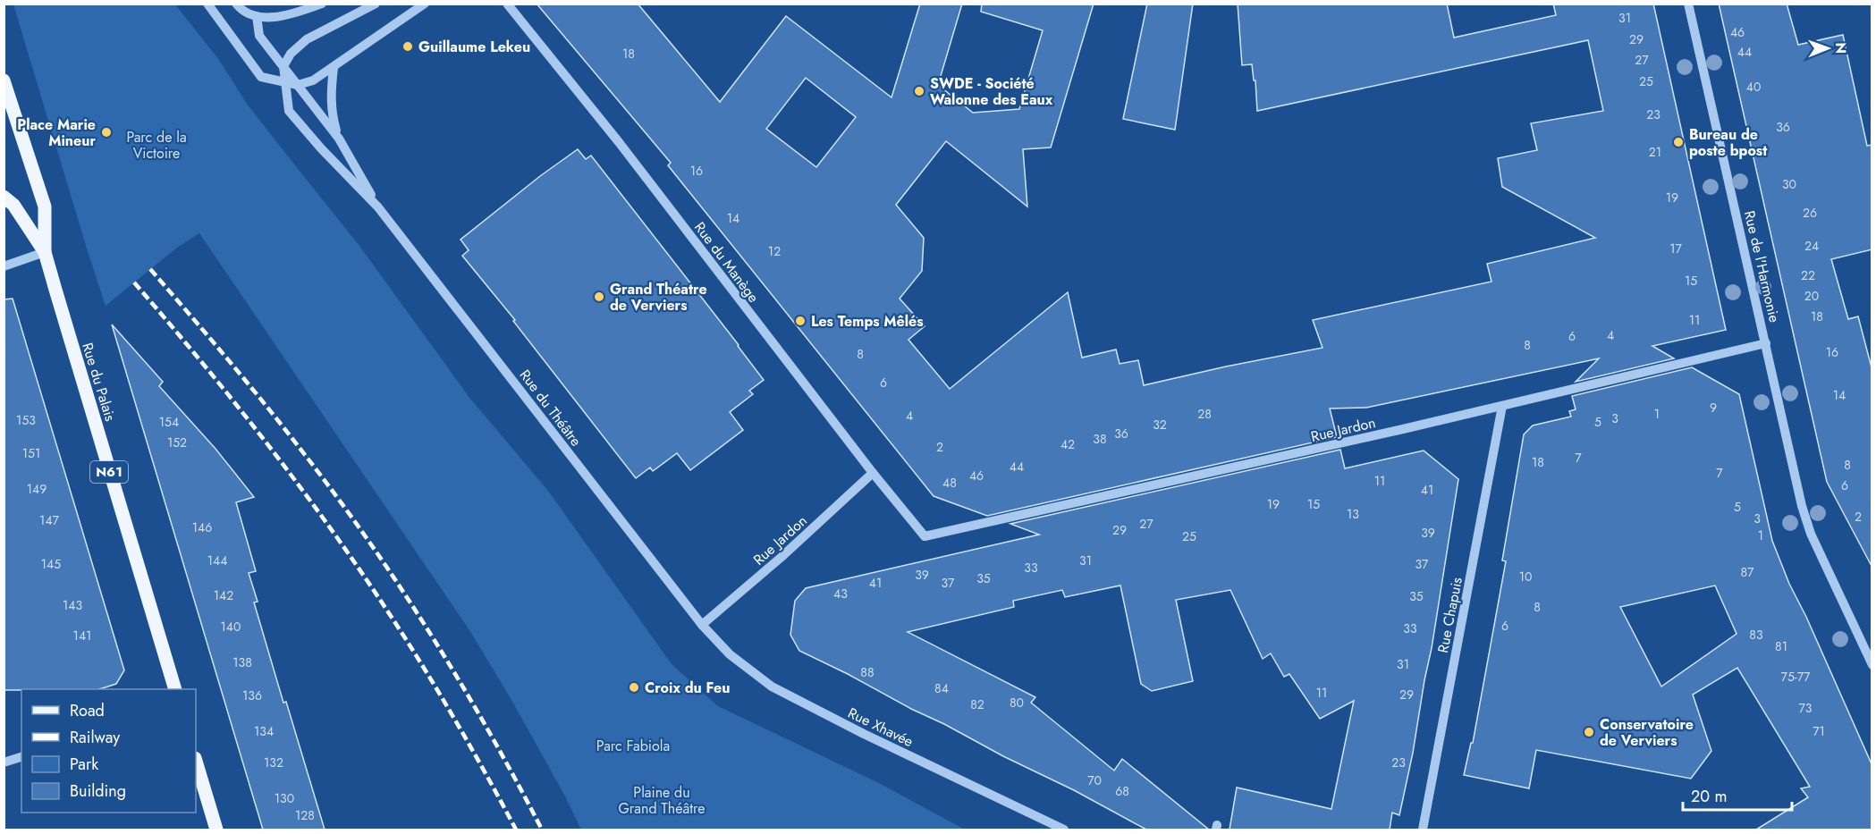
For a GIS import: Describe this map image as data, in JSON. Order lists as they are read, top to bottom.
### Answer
{
  "streets": {
    "main road": ["Rue du Palais", "N61"],
    "street": [
      "Rue du Manège",
      "Rue de l'Harmonie",
      "Rue du Théâtre",
      "Rue Jardon",
      "Rue Chapuis",
      "Rue Xhavée"
    ]
  },
  "crossings": [
    ["Rue du Manège", "Rue Jardon"],
    ["Rue de l'Harmonie", "Rue Jardon"],
    ["Rue du Palais", "N61"],
    ["Rue du Théâtre", "Rue Jardon"],
    ["Rue du Théâtre", "Rue Xhavée"],
    ["Rue Jardon", "Rue Chapuis"],
    ["Rue Jardon", "Rue Xhavée"]
  ],
  "parks": ["Parc de la Victoire", "Parc Fabiola", "Plaine du Grand Théâtre"],
  "places": [
    "Guillaume Lekeu",
    "SWDE - Société Walonne des Eaux",
    "Place Marie Mineur",
    "Bureau de poste bpost",
    "Grand Théatre de Verviers",
    "Les Temps Mêlés",
    "Croix du Feu",
    "Conservatoire de Verviers"
  ],
  "house_numbers": [
    "31",
    "46",
    "29",
    "44",
    "18",
    "27",
    "25",
    "40",
    "23",
    "36",
    "21",
    "16",
    "30",
    "19",
    "26",
    "14",
    "24",
    "17",
    "12",
    "22",
    "15",
    "20",
    "18",
    "11",
    "4",
    "6",
    "8",
    "16",
    "8",
    "6",
    "14",
    "9",
    "28",
    "1",
    "4",
    "3",
    "153",
    "154",
    "5",
    "32",
    "36",
    "38",
    "152",
    "42",
    "2",
    "151",
    "7",
    "18",
    "8",
    "44",
    "7",
    "46",
    "11",
    "48",
    "6",
    "149",
    "41",
    "19",
    "15",
    "5",
    "13",
    "2",
    "3",
    "147",
    "27",
    "146",
    "29",
    "39",
    "1",
    "25",
    "144",
    "31",
    "145",
    "37",
    "33",
    "87",
    "39",
    "10",
    "35",
    "41",
    "37",
    "43",
    "142",
    "35",
    "143",
    "8",
    "6",
    "140",
    "33",
    "83",
    "141",
    "81",
    "138",
    "31",
    "88",
    "75-77",
    "84",
    "11",
    "29",
    "136",
    "80",
    "82",
    "73",
    "134",
    "71",
    "132",
    "23",
    "70",
    "68",
    "130",
    "128"
  ],
  "legend": [
    "Road",
    "Railway",
    "Park",
    "Building"
  ],
  "scale_bar": "20 m",
  "north": "right"
}
